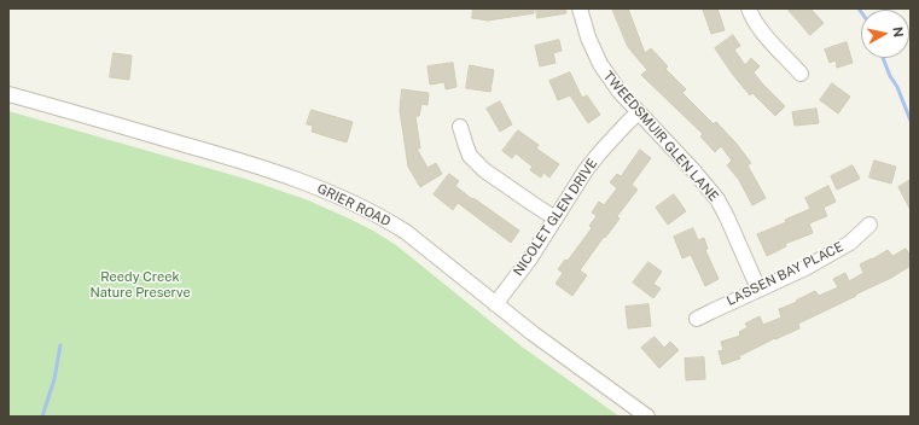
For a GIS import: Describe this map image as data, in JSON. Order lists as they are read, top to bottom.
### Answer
{
  "streets": {
    "street": [
      "TWEEDSMUIR GLEN LANE",
      "GRIER ROAD",
      "NICOLET GLEN DRIVE",
      "LASSEN BAY PLACE"
    ]
  },
  "crossings": [
    ["TWEEDSMUIR GLEN LANE", "NICOLET GLEN DRIVE"],
    ["TWEEDSMUIR GLEN LANE", "LASSEN BAY PLACE"],
    ["GRIER ROAD", "NICOLET GLEN DRIVE"]
  ],
  "parks": ["Reedy Creek Nature Preserve"],
  "north": "right"
}
